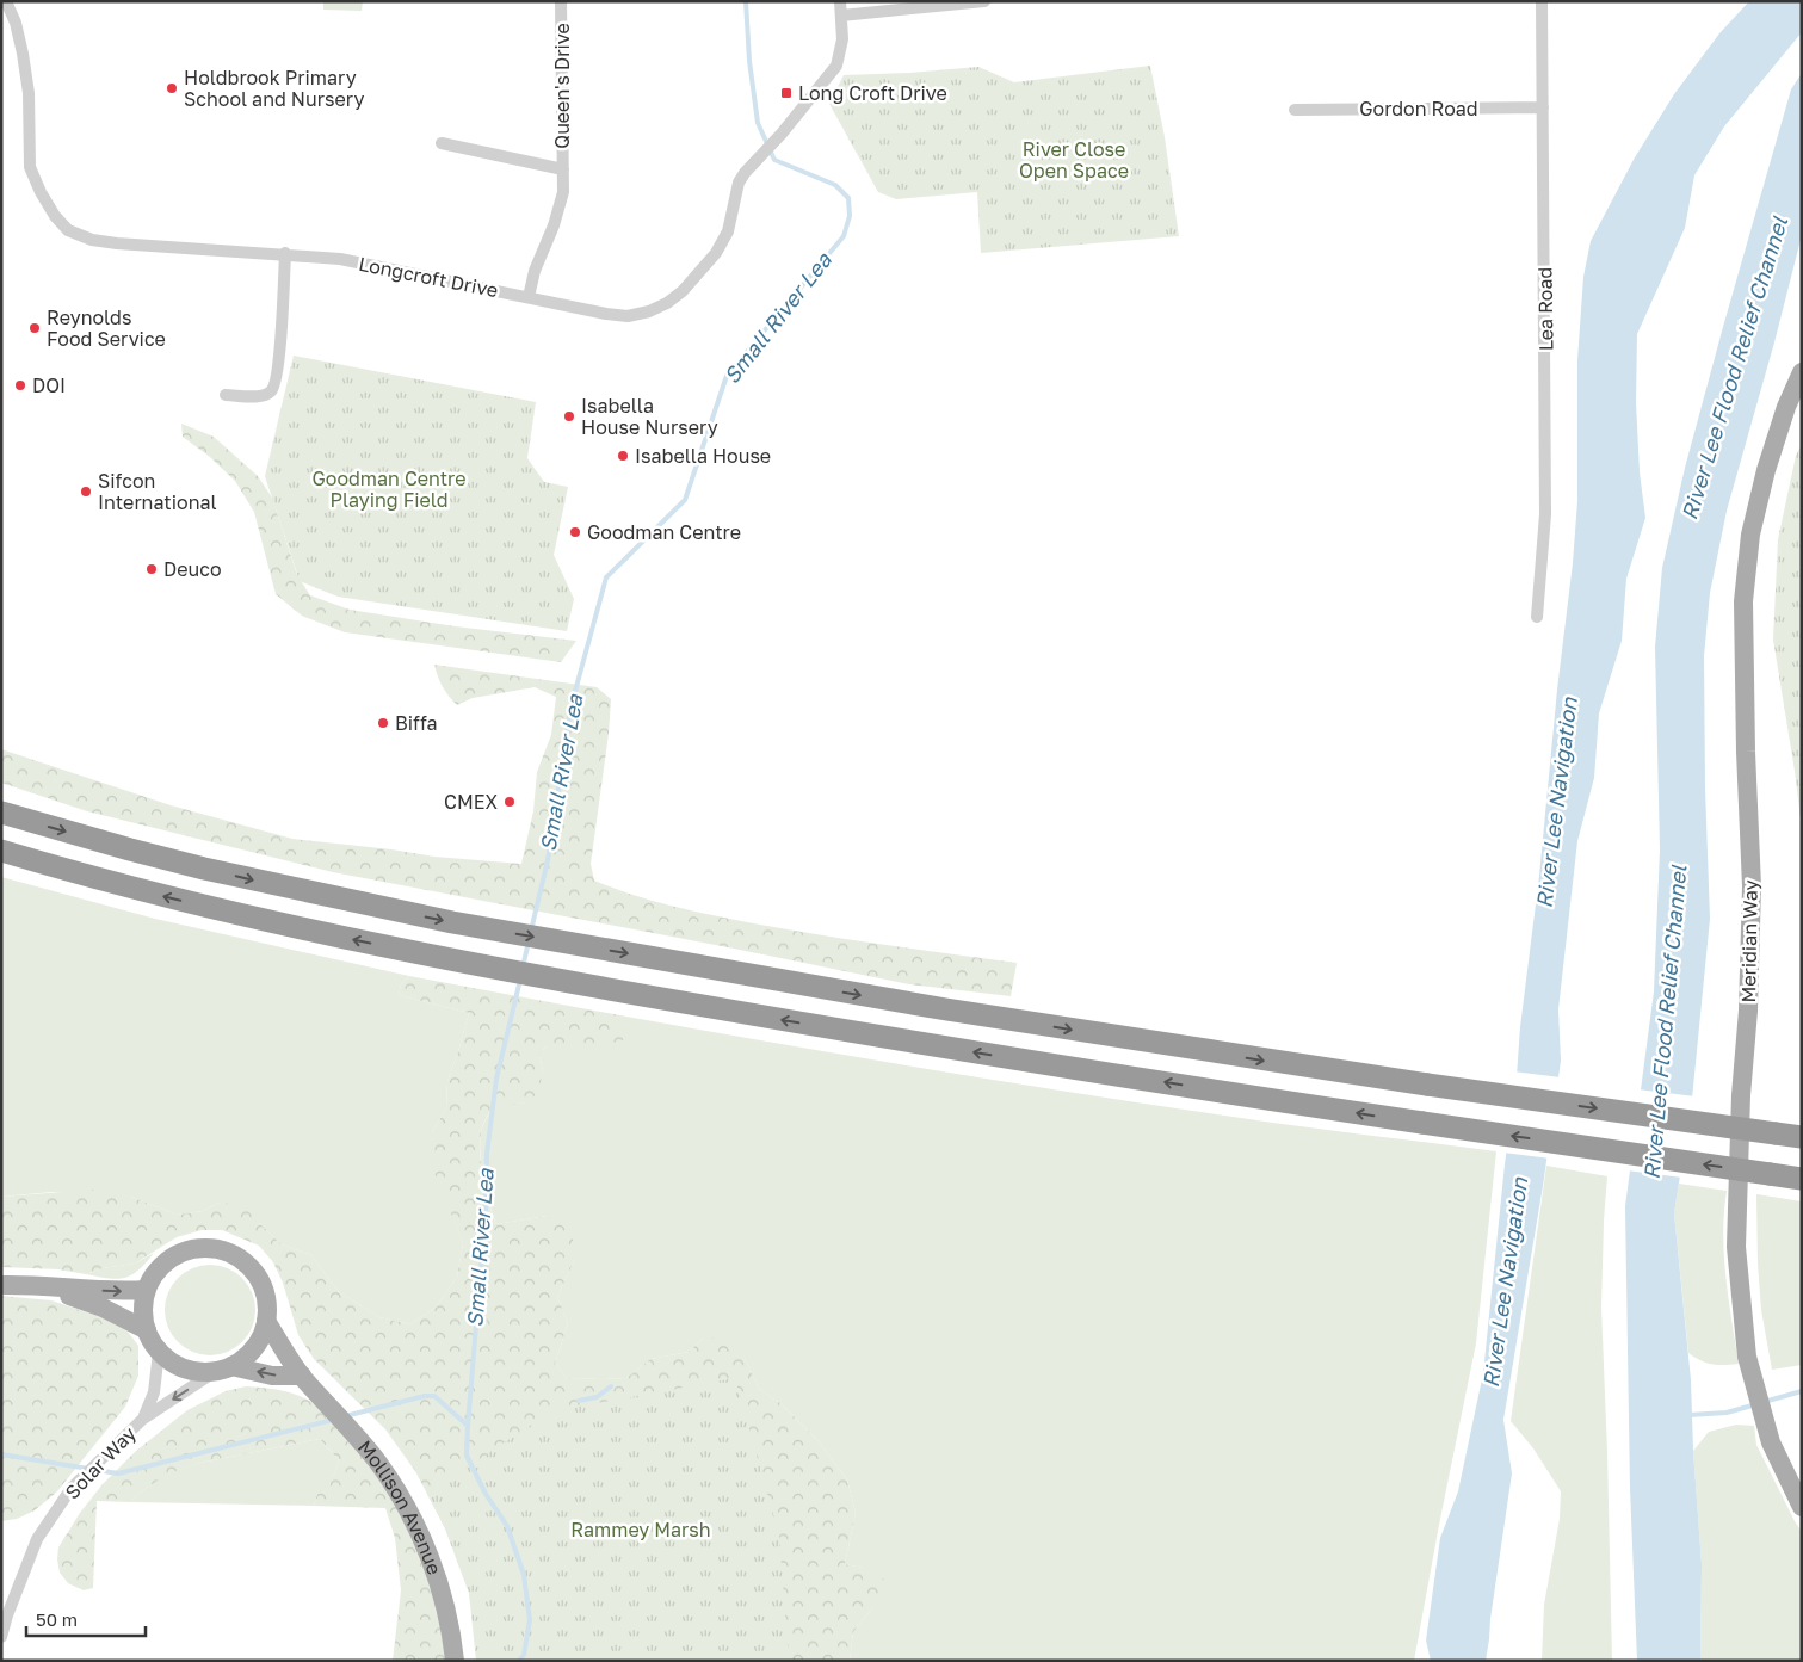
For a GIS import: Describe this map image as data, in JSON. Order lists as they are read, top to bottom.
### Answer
{
  "streets": {
    "main road": ["Meridian Way", "Mollison Avenue"],
    "street": [
      "Queen's Drive",
      "Gordon Road",
      "Longcroft Drive",
      "Lea Road",
      "Solar Way"
    ]
  },
  "crossings": [
    ["Queen's Drive", "Longcroft Drive"],
    ["Gordon Road", "Lea Road"],
    ["Solar Way", "Mollison Avenue"]
  ],
  "water": ["Small River Lea", "River Lee Flood Relief Channel", "River Lee Navigation"],
  "parks": ["River Close Open Space", "Goodman Centre Playing Field", "Rammey Marsh"],
  "places": {
    "other": [
      "Holdbrook Primary School and Nursery",
      "Reynolds Food Service",
      "DOI",
      "Isabella House Nursery",
      "Isabella House",
      "Sifcon International",
      "Goodman Centre",
      "Deuco",
      "Biffa",
      "CMEX"
    ],
    "transit": ["Long Croft Drive"]
  },
  "scale_bar": "50 m"
}
